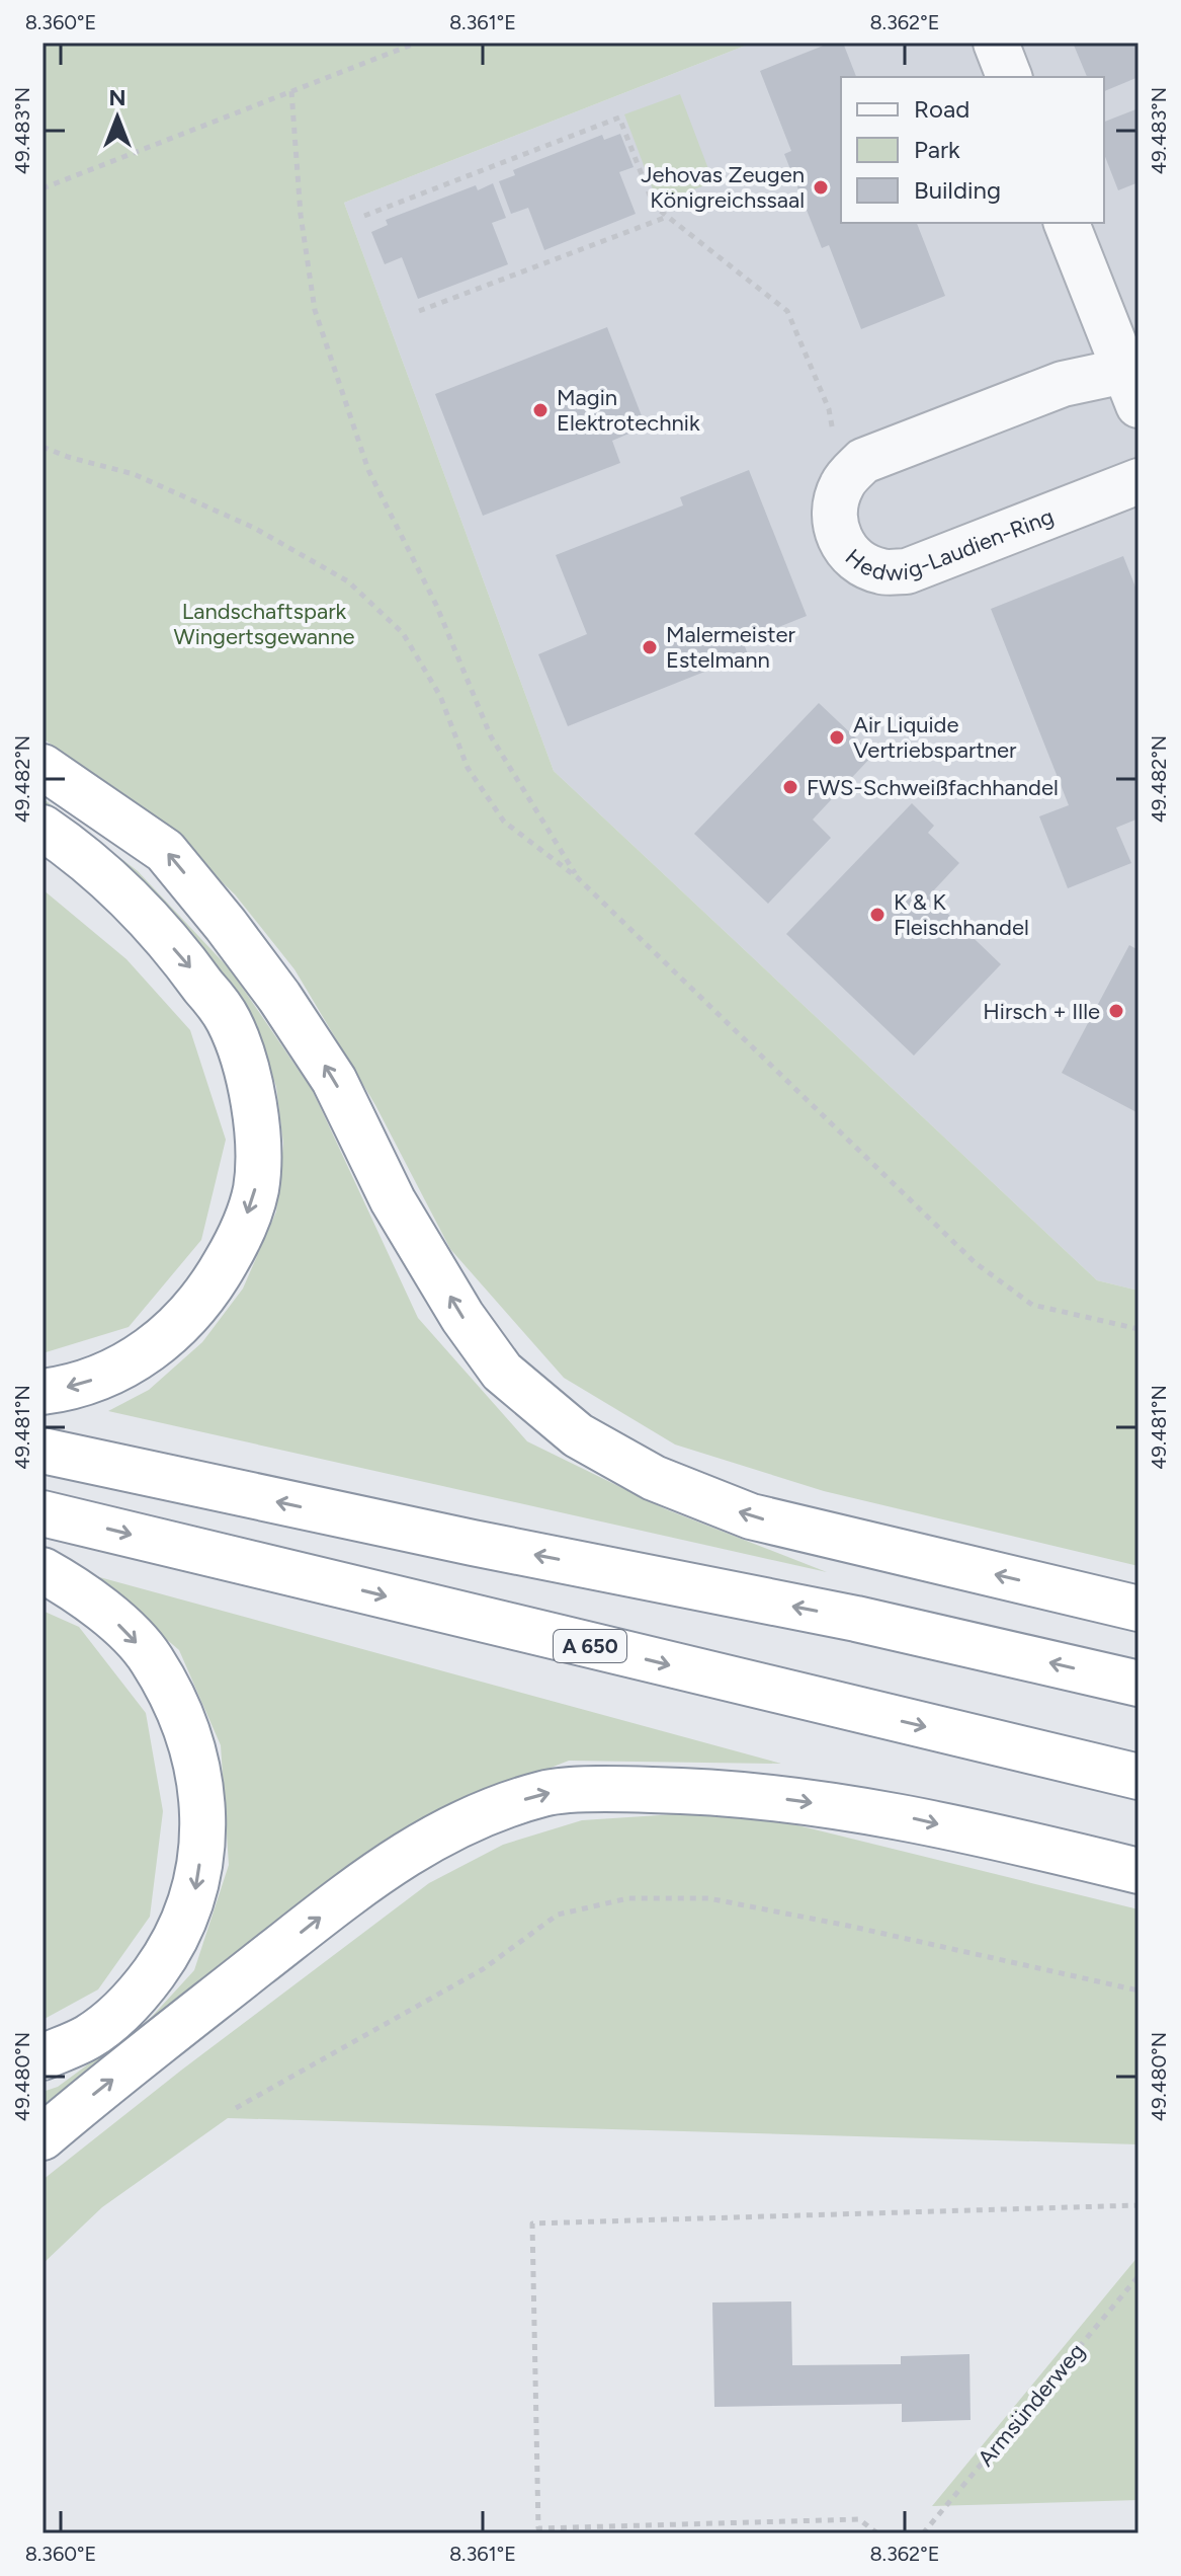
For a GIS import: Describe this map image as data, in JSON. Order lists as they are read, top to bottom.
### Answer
{
  "streets": {
    "highway": ["A 650"],
    "street": ["Hedwig-Laudien-Ring"],
    "path": ["Armsünderweg"]
  },
  "parks": ["Landschaftspark Wingertsgewanne"],
  "places": [
    "Jehovas Zeugen Königreichssaal",
    "Magin Elektrotechnik",
    "Malermeister Estelmann",
    "Air Liquide Vertriebspartner",
    "FWS-Schweißfachhandel",
    "K & K Fleischhandel",
    "Hirsch + Ille"
  ],
  "legend": ["Road", "Park", "Building"],
  "north": "top",
  "coordinates": [
    "8.360°E",
    "8.361°E",
    "8.362°E",
    "49.483°N",
    "49.482°N",
    "49.481°N",
    "49.480°N"
  ]
}
